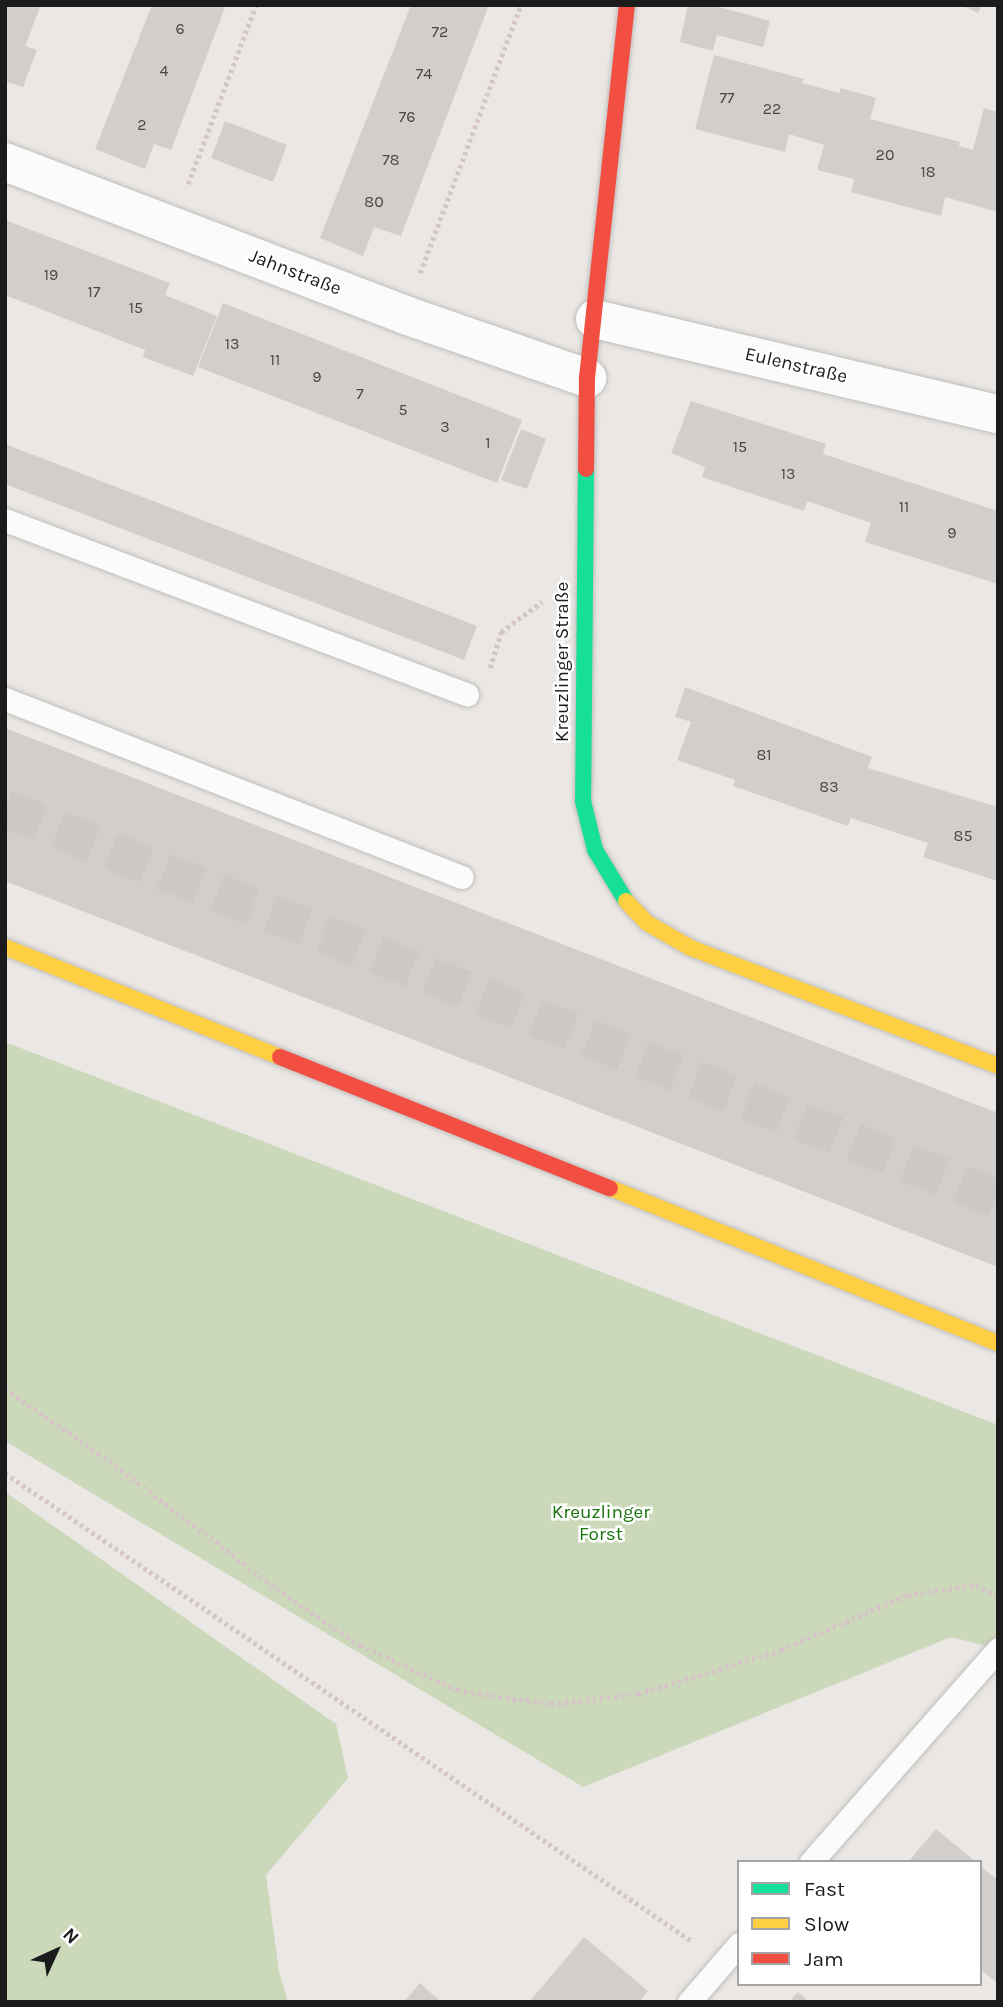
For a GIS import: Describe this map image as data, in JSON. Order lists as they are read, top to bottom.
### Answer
{
  "streets": {
    "main road": ["Kreuzlinger Straße"],
    "street": ["Jahnstraße", "Eulenstraße"]
  },
  "crossings": [
    ["Jahnstraße", "Kreuzlinger Straße"],
    ["Eulenstraße", "Kreuzlinger Straße"]
  ],
  "parks": ["Kreuzlinger Forst"],
  "house_numbers": [
    "6",
    "72",
    "4",
    "74",
    "77",
    "22",
    "76",
    "2",
    "20",
    "78",
    "18",
    "80",
    "19",
    "17",
    "15",
    "13",
    "11",
    "9",
    "7",
    "5",
    "3",
    "1",
    "15",
    "13",
    "11",
    "9",
    "81",
    "83",
    "85"
  ],
  "legend": ["Fast", "Slow", "Jam"],
  "north": "top right"
}
